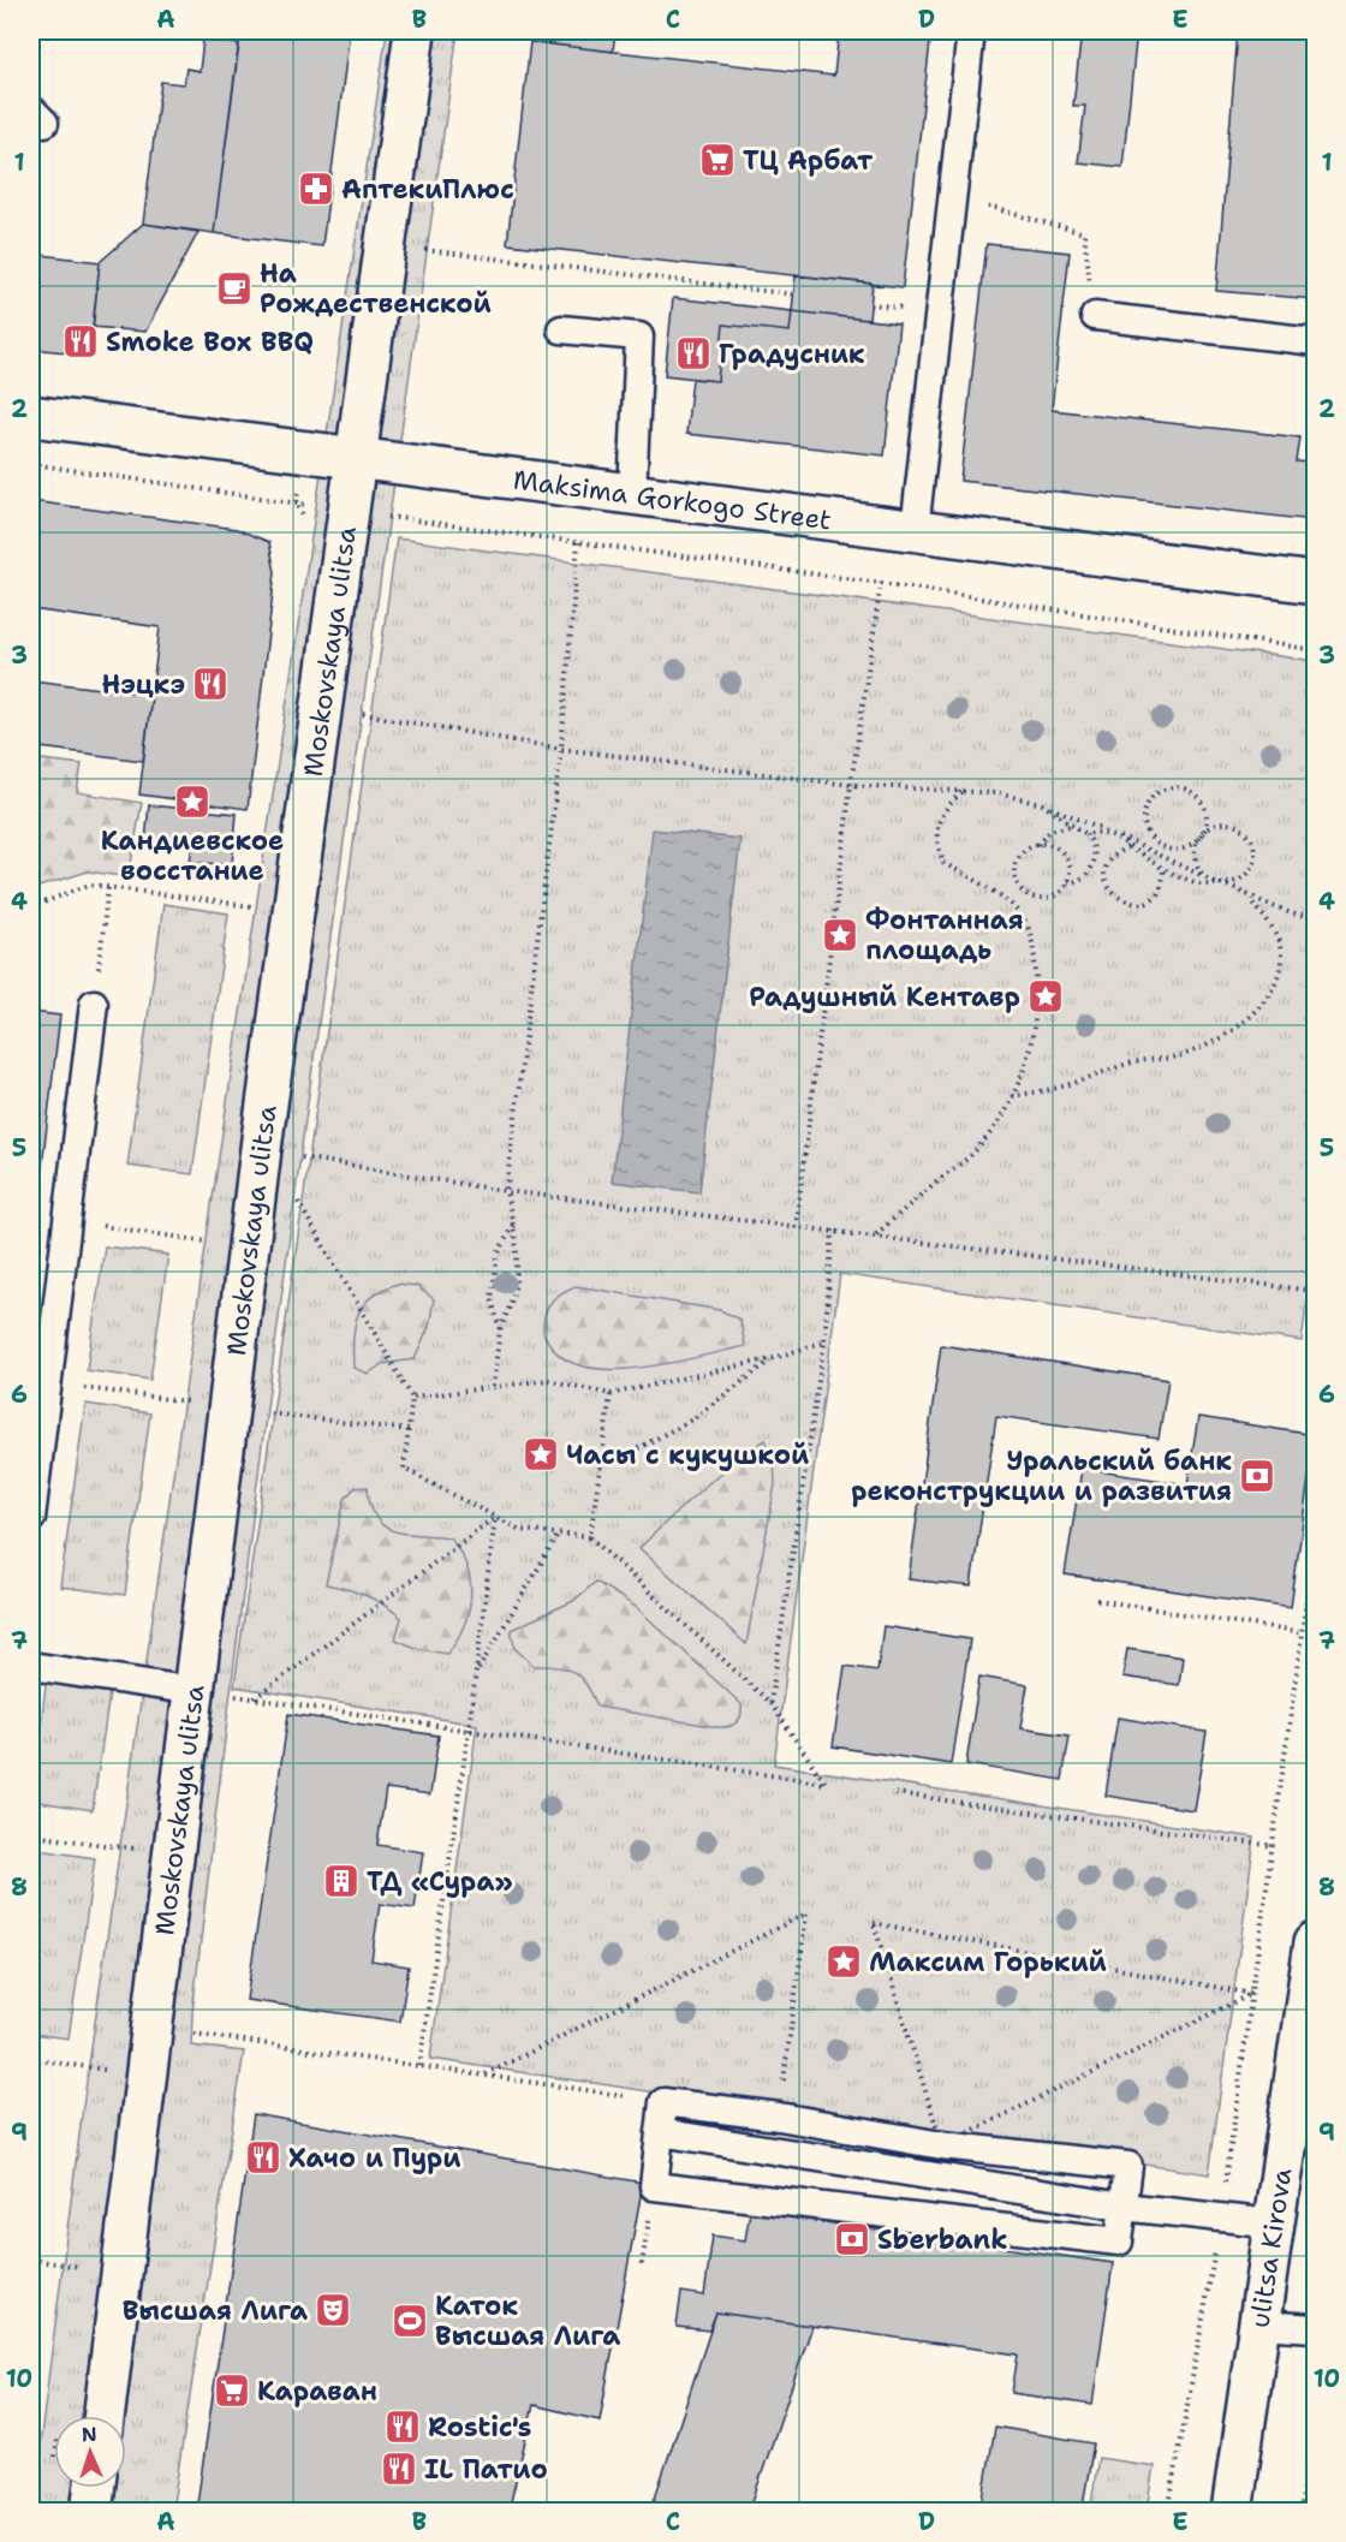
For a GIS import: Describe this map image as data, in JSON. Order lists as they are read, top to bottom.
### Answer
{
  "streets": {
    "street": ["Maksima Gorkogo Street", "Moskovskaya ulitsa", "ulitsa Kirova"]
  },
  "crossings": [
    ["Maksima Gorkogo Street", "Moskovskaya ulitsa"]
  ],
  "places": {
    "supermarket": ["ТЦ Арбат", "Караван"],
    "pharmacy": ["АптекиПлюс"],
    "cafe": ["На Рождественской"],
    "restaurant": [
      "Smoke Box BBQ",
      "Градусник",
      "Нэцкэ",
      "Хачо и Пури",
      "Rostic's",
      "IL Патио"
    ],
    "place": [
      "Кандиевское восстание",
      "Фонтанная площадь",
      "Радушный Кентавр",
      "Часы с кукушкой",
      "Максим Горький"
    ],
    "bank": ["Уральский банк реконструкции и развития", "Sberbank"],
    "building": ["ТД «Сура»"],
    "theatre": ["Высшая Лига"],
    "sports": ["Каток Высшая Лига"]
  },
  "north": "top",
  "grid": {
    "columns": [
      "A",
      "B",
      "C",
      "D",
      "E"
    ],
    "rows": [
      "1",
      "2",
      "3",
      "4",
      "5",
      "6",
      "7",
      "8",
      "9",
      "10"
    ]
  }
}
